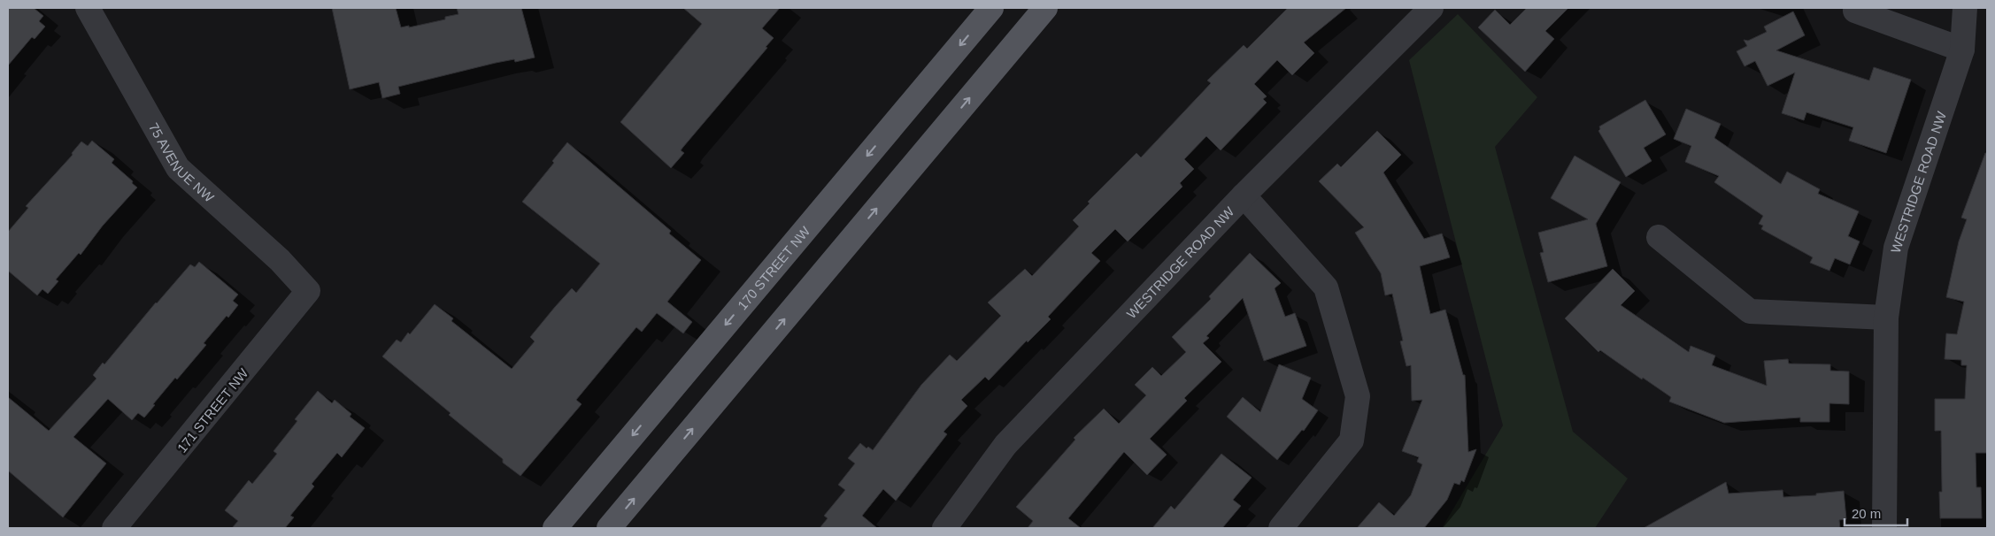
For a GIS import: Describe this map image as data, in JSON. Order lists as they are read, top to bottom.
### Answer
{
  "streets": {
    "main road": ["170 STREET NW"],
    "street": ["75 AVENUE NW", "WESTRIDGE ROAD NW", "171 STREET NW"]
  },
  "crossings": [
    ["75 AVENUE NW", "171 STREET NW"]
  ],
  "scale_bar": "20 m"
}
